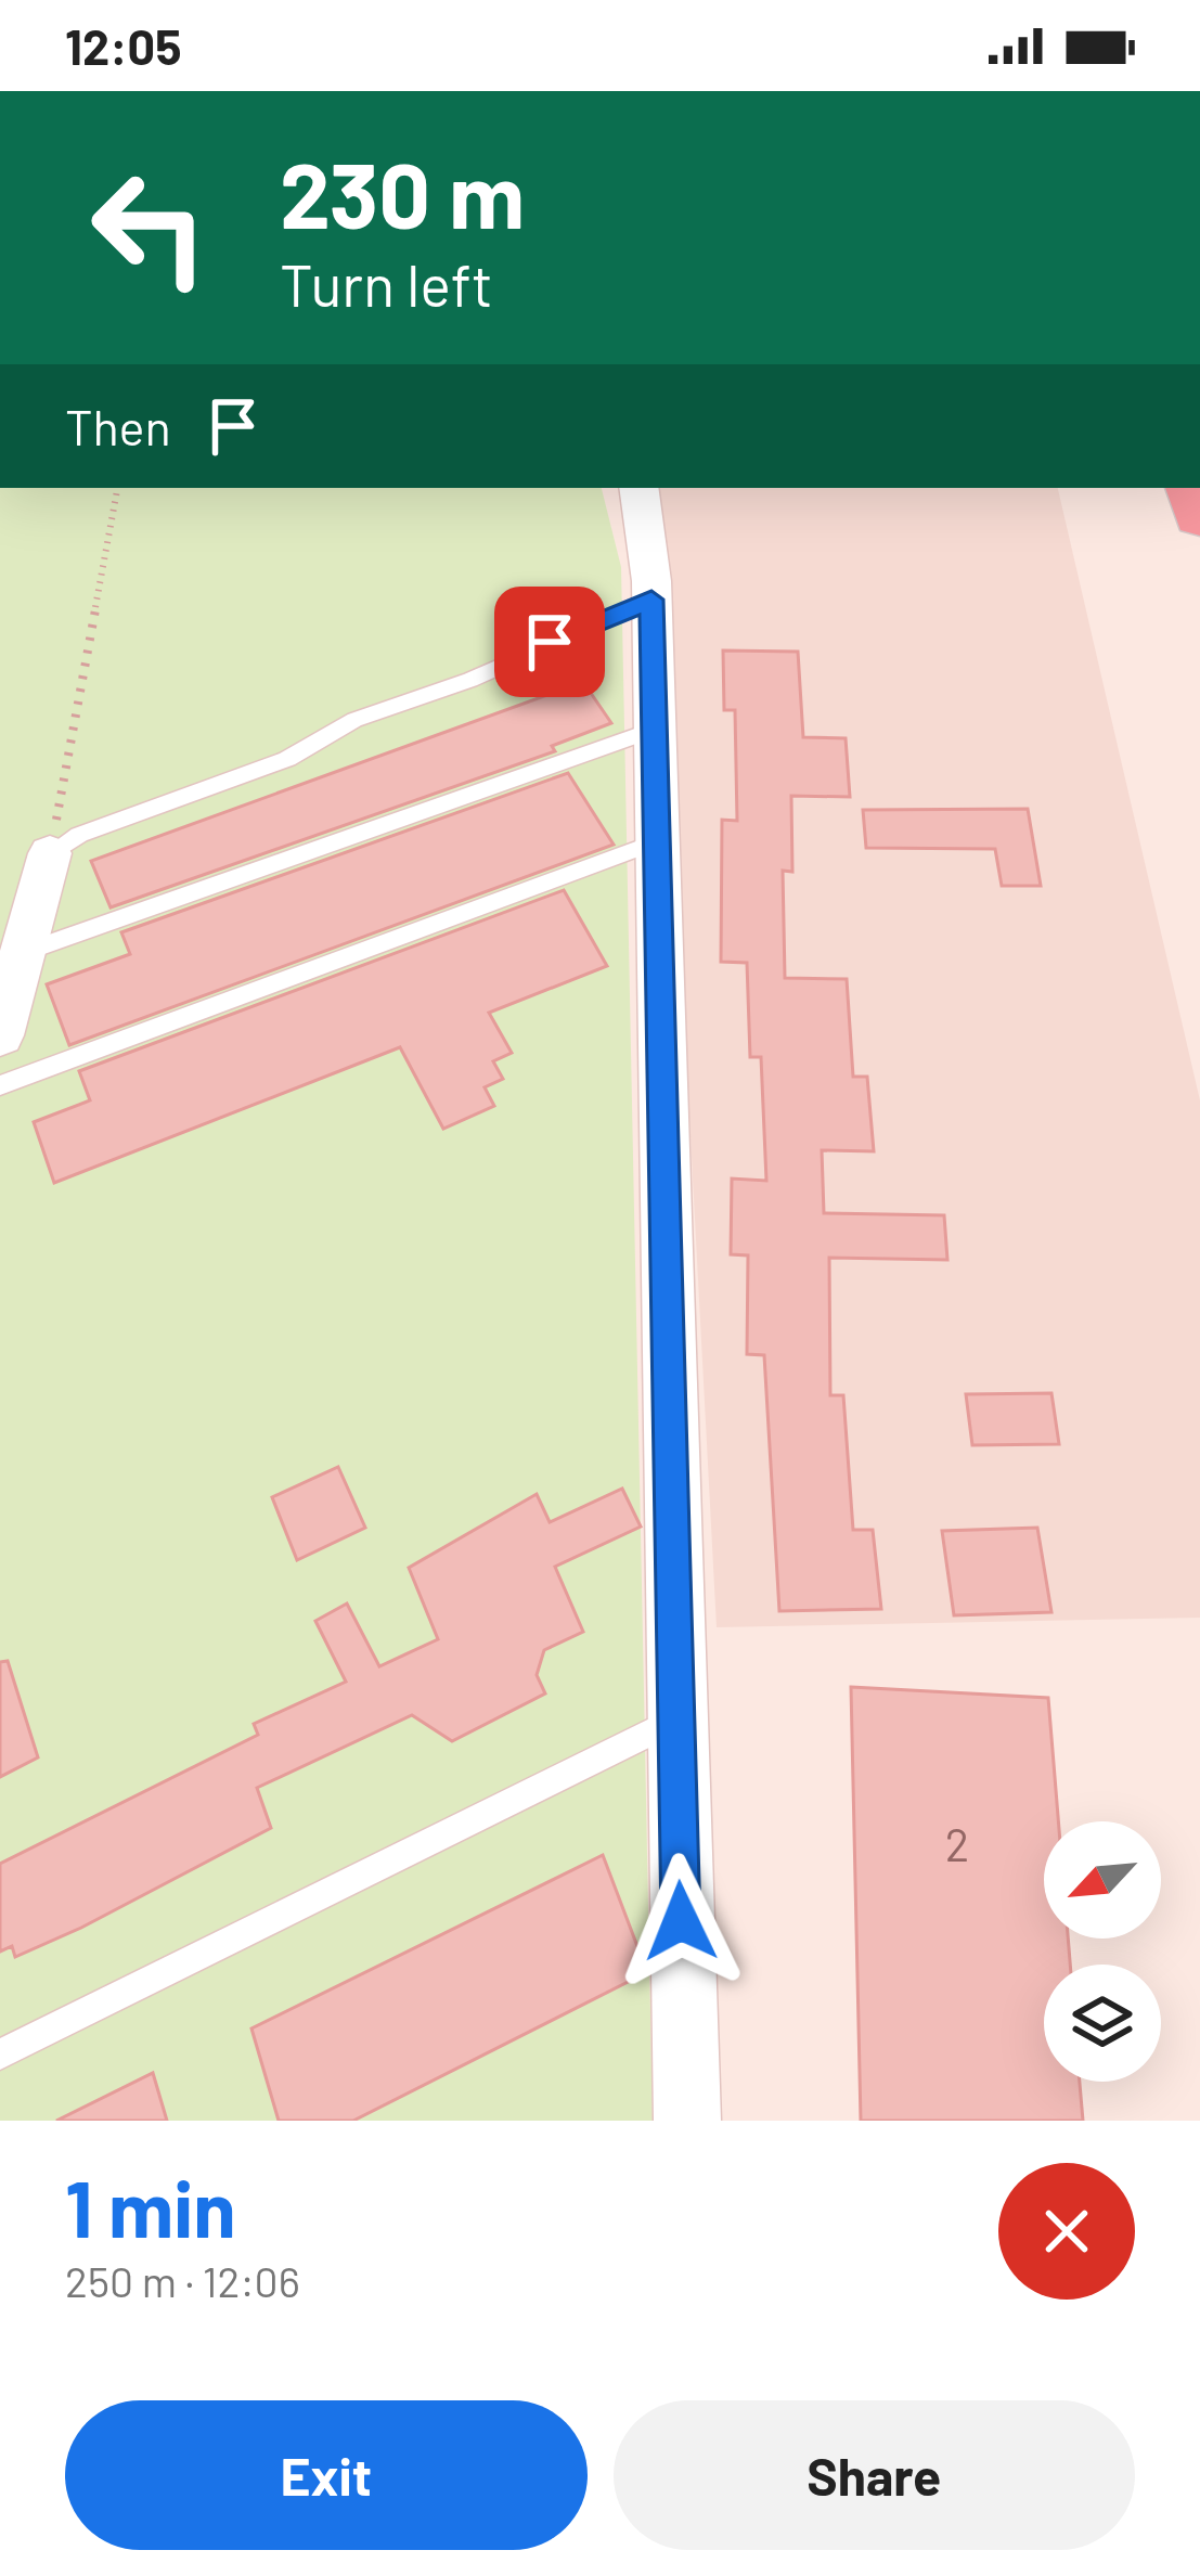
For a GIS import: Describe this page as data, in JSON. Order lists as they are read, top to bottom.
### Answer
{
  "house_numbers": ["2"],
  "north": "bottom left",
  "page": {
    "status": "12:05",
    "turn": ["230 m", "Turn left"],
    "then": "Then",
    "heading": ["1 min", "250 m · 12:06"],
    "buttons": ["Exit", "Share"]
  }
}
